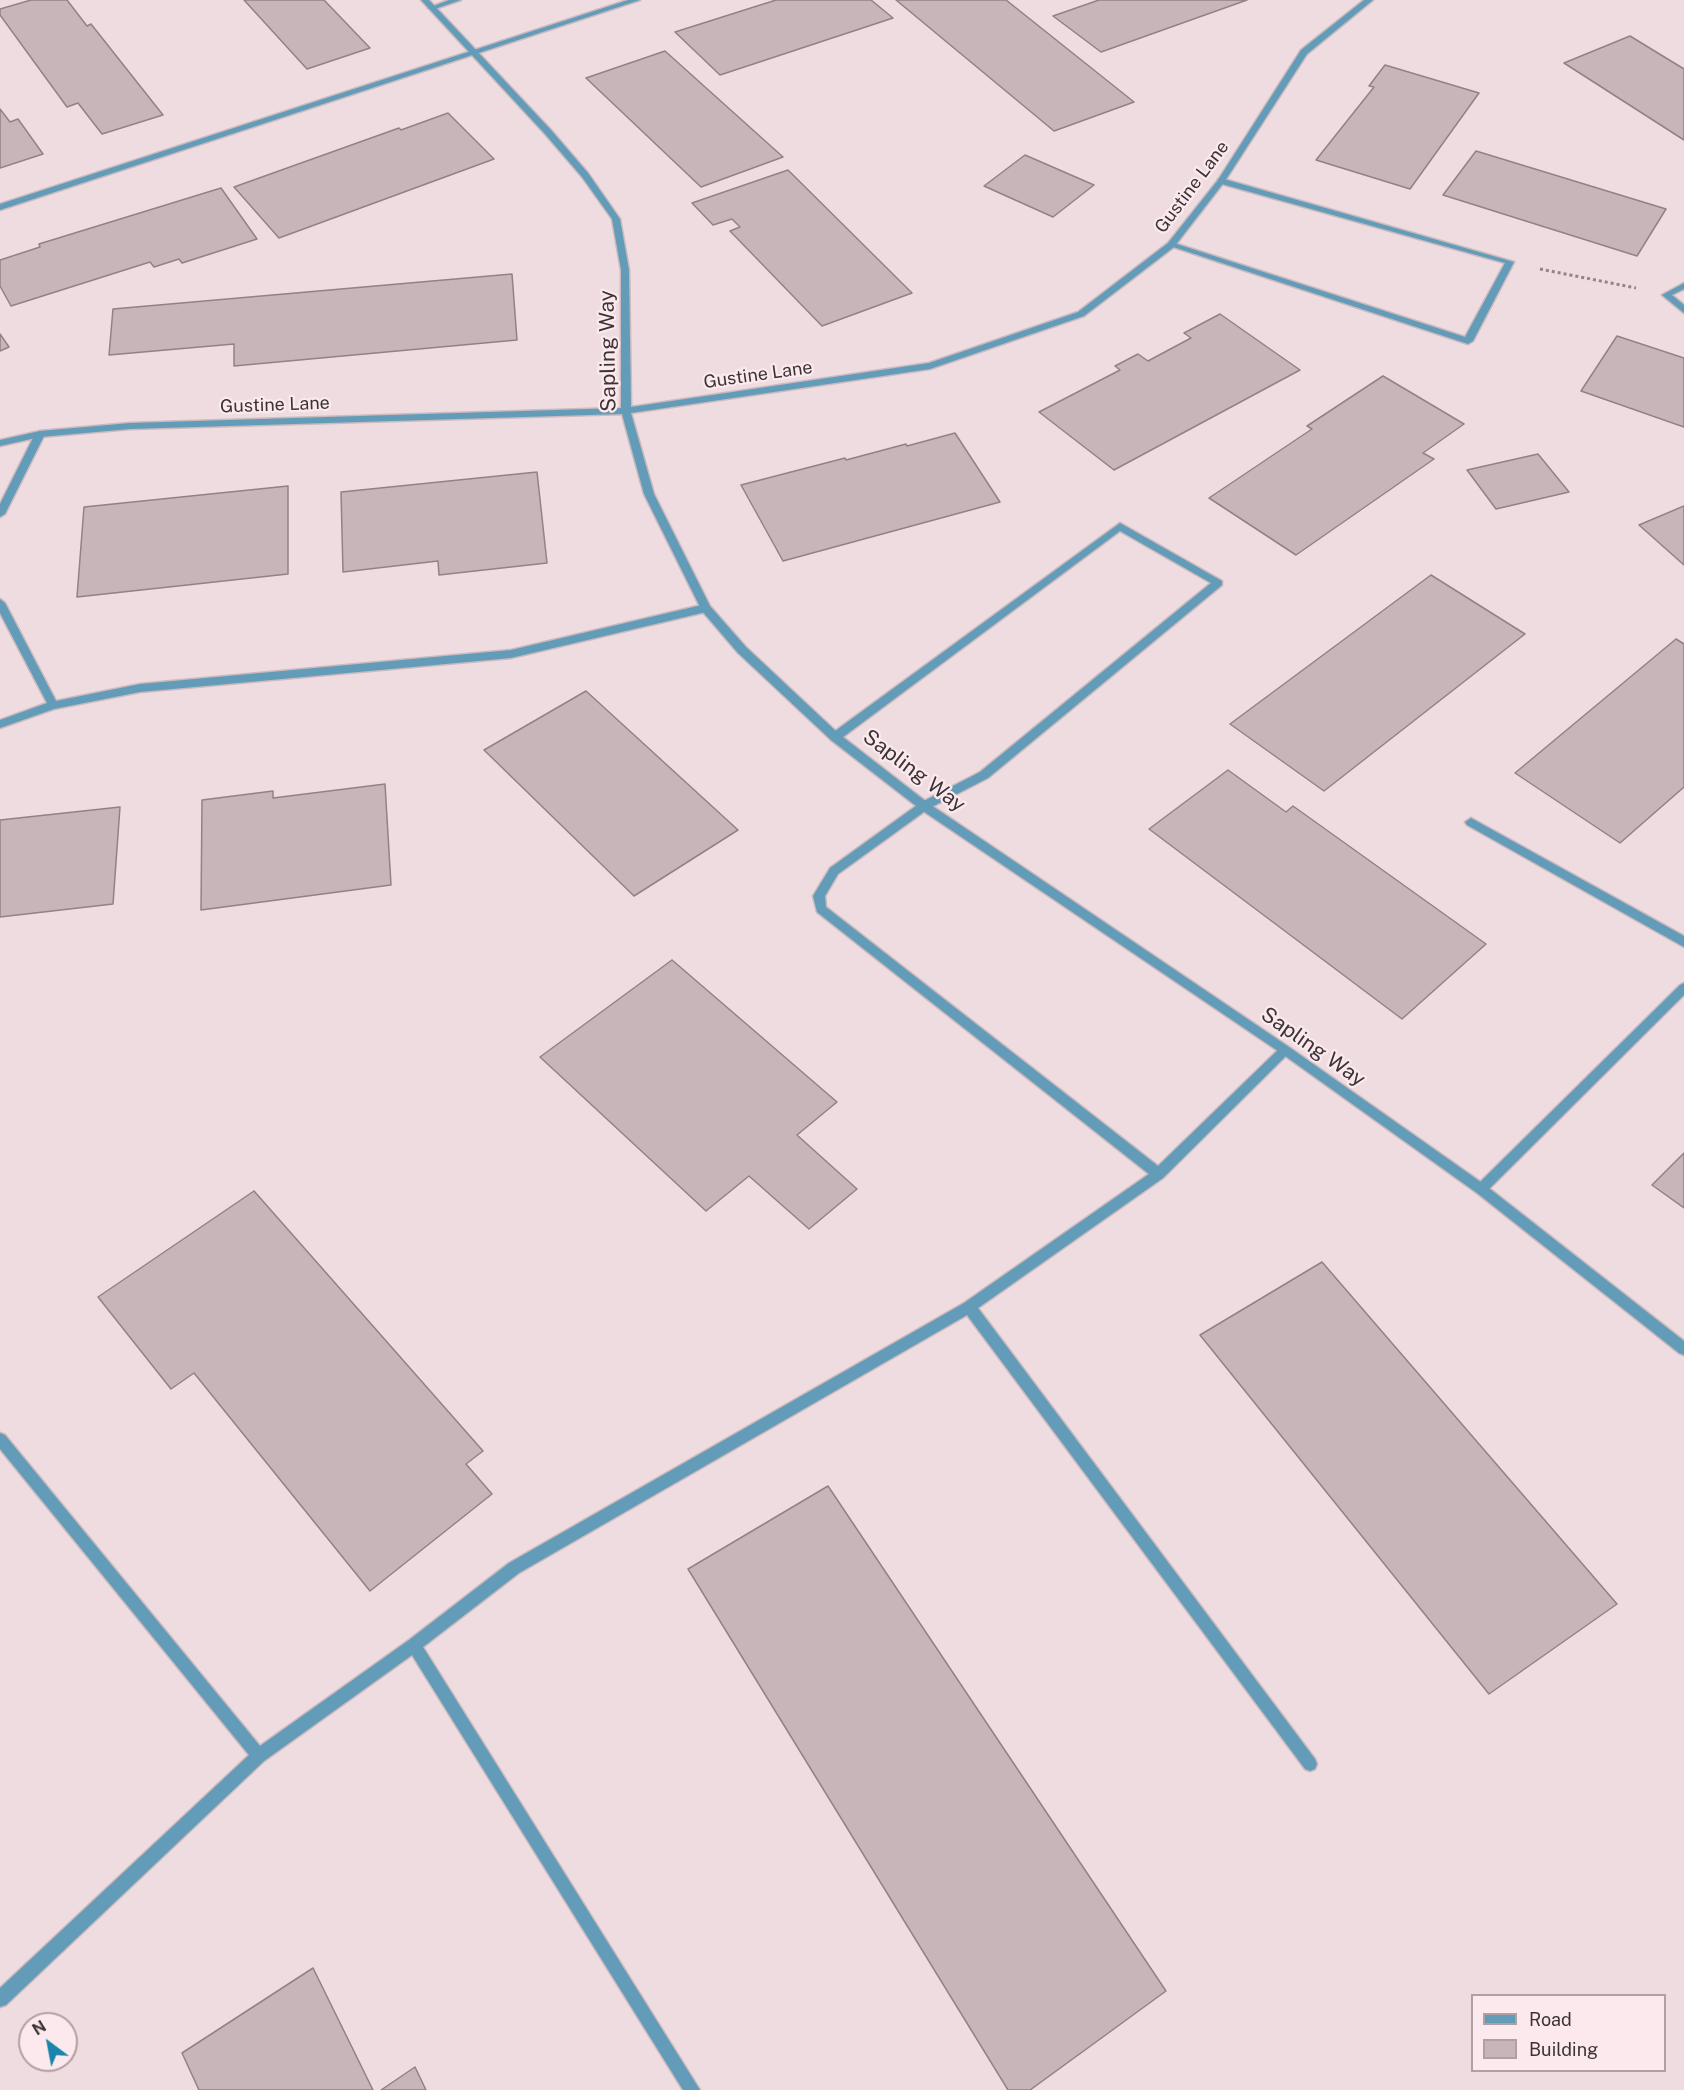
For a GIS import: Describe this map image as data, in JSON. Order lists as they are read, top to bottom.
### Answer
{
  "streets": {
    "street": ["Gustine Lane", "Sapling Way"]
  },
  "crossings": [
    ["Gustine Lane", "Sapling Way"]
  ],
  "legend": ["Road", "Building"],
  "north": "top left"
}
